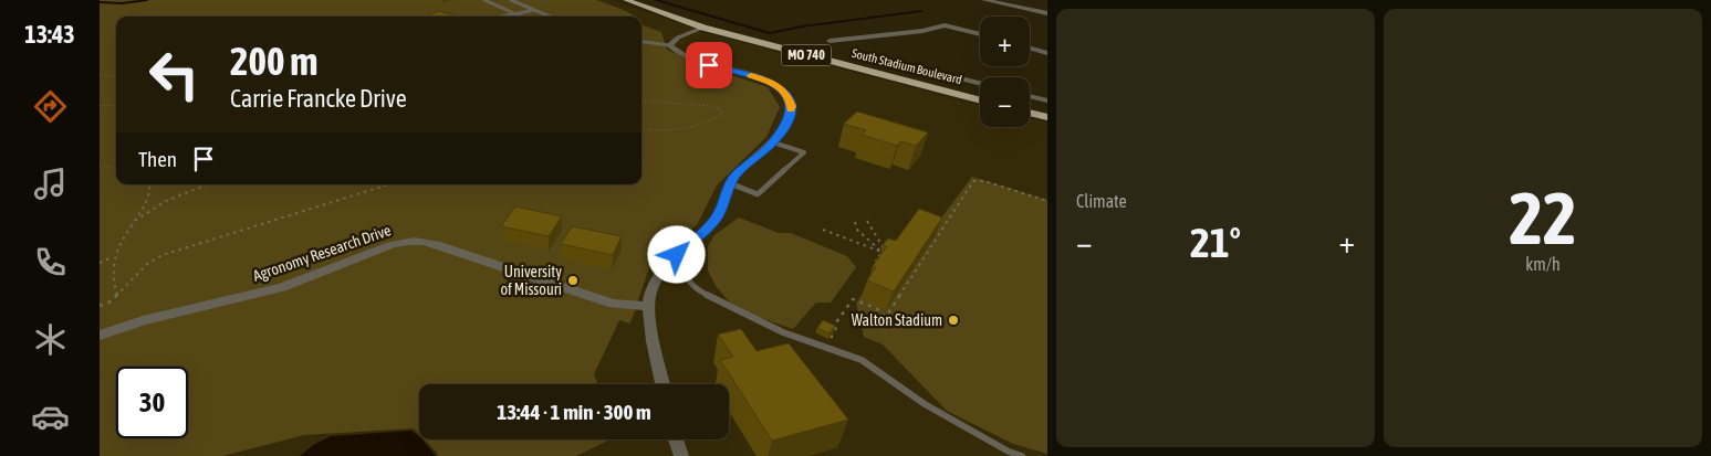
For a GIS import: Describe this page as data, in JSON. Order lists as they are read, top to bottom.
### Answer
{
  "streets": {
    "main road": ["MO 740", "South Stadium Boulevard"],
    "street": ["Agronomy Research Drive"]
  },
  "places": ["University of Missouri", "Walton Stadium"],
  "page": {
    "tabs": "13:43",
    "tile": [
      "Climate",
      ["22", "km/h"]
    ],
    "map_buttons": ["+", "−"],
    "turn": ["200 m", "Carrie Francke Drive"],
    "then": "Then",
    "heat": ["−", "21°", "+"],
    "limit": "30",
    "trip": "13:44 · 1 min · 300 m"
  }
}
